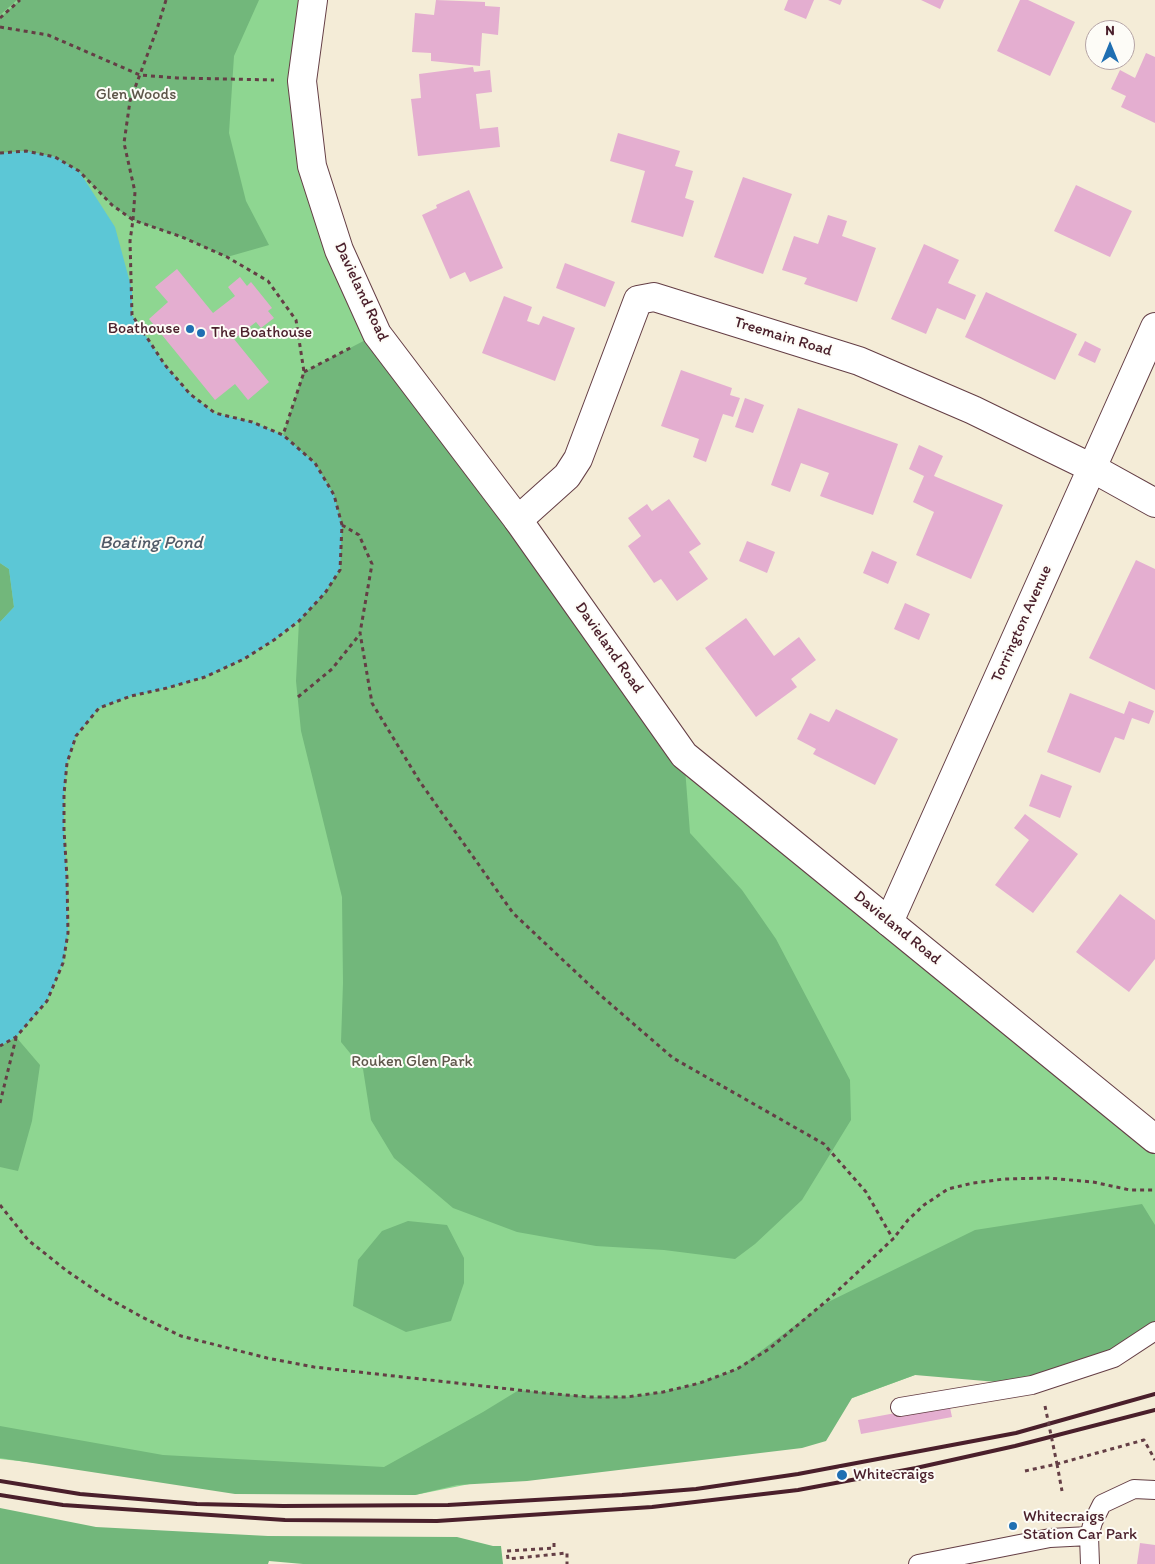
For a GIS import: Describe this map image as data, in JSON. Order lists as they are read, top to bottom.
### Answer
{
  "streets": {
    "street": ["Davieland Road", "Treemain Road", "Torrington Avenue"]
  },
  "crossings": [
    ["Davieland Road", "Treemain Road"],
    ["Davieland Road", "Torrington Avenue"],
    ["Treemain Road", "Torrington Avenue"]
  ],
  "water": ["Boating Pond"],
  "parks": ["Glen Woods", "Rouken Glen Park"],
  "places": [
    "Boathouse",
    "The Boathouse",
    "Whitecraigs",
    "Whitecraigs Station Car Park"
  ],
  "north": "top"
}
